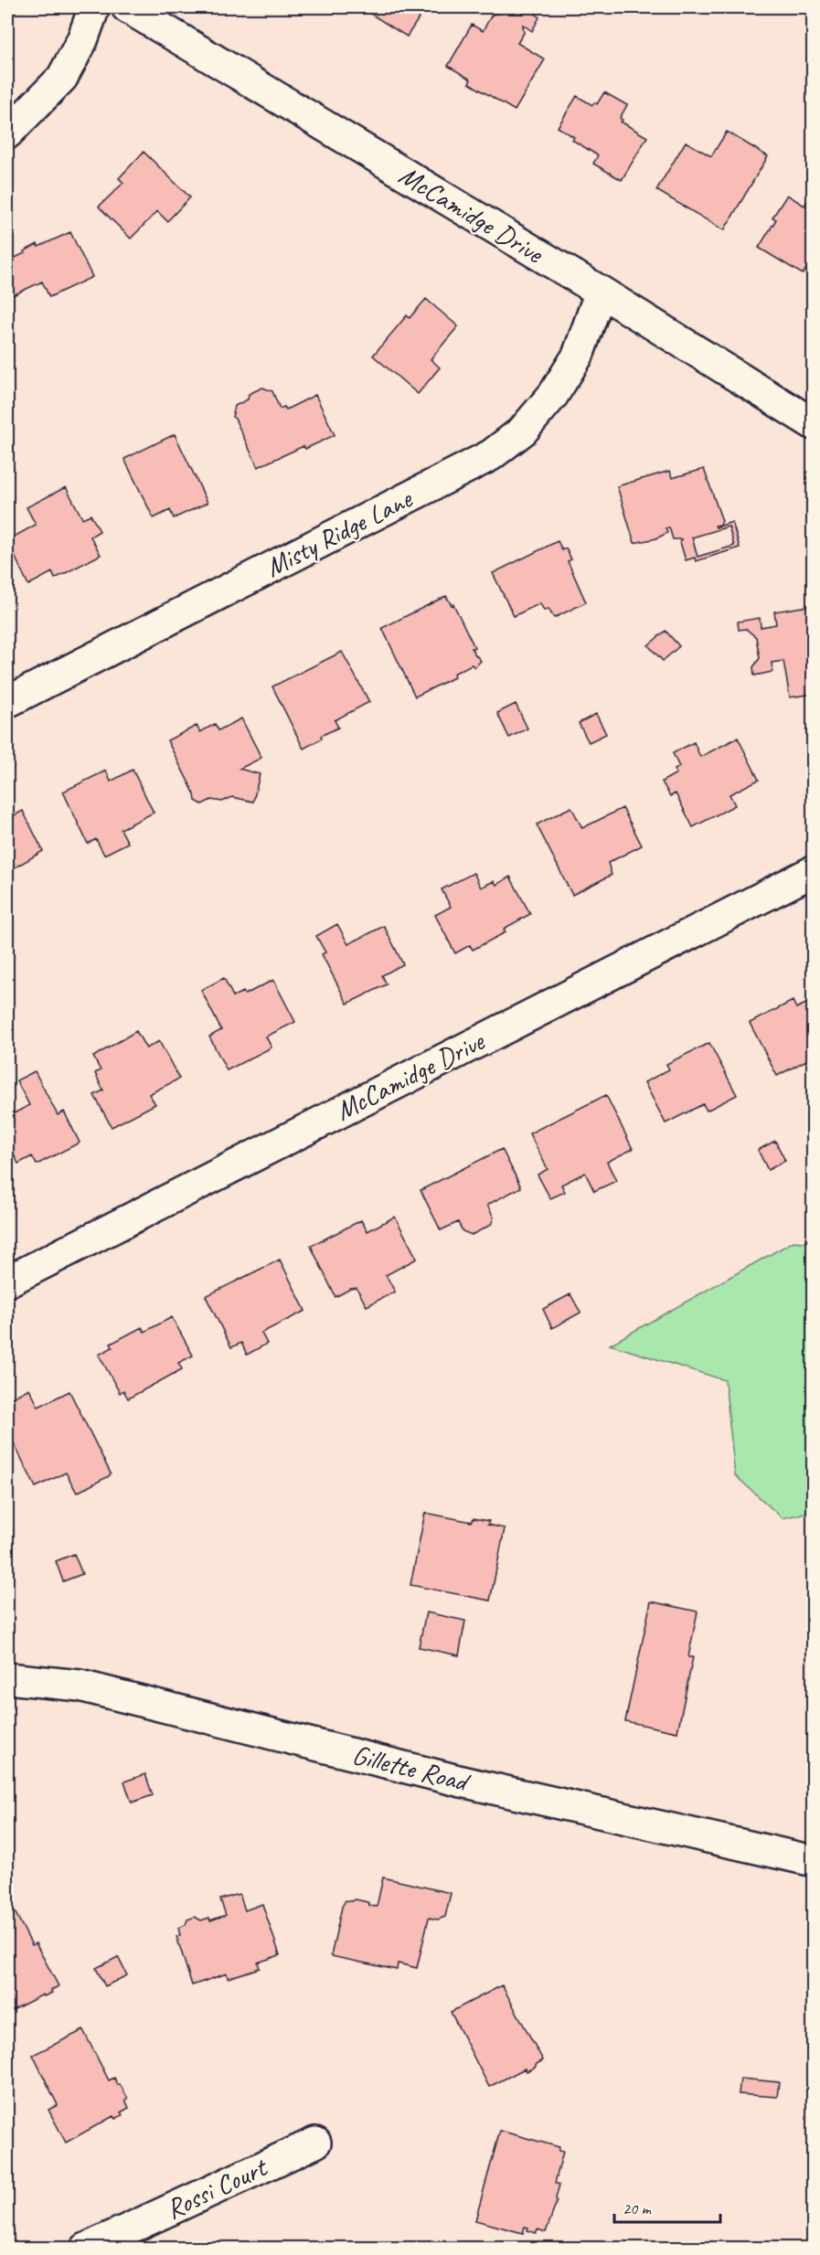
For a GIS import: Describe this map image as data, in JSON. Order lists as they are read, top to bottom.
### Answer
{
  "streets": {
    "street": [
      "McCamidge Drive",
      "Misty Ridge Lane",
      "Gillette Road",
      "Rossi Court"
    ]
  },
  "crossings": [
    ["McCamidge Drive", "Misty Ridge Lane"]
  ],
  "scale_bar": "20 m"
}
